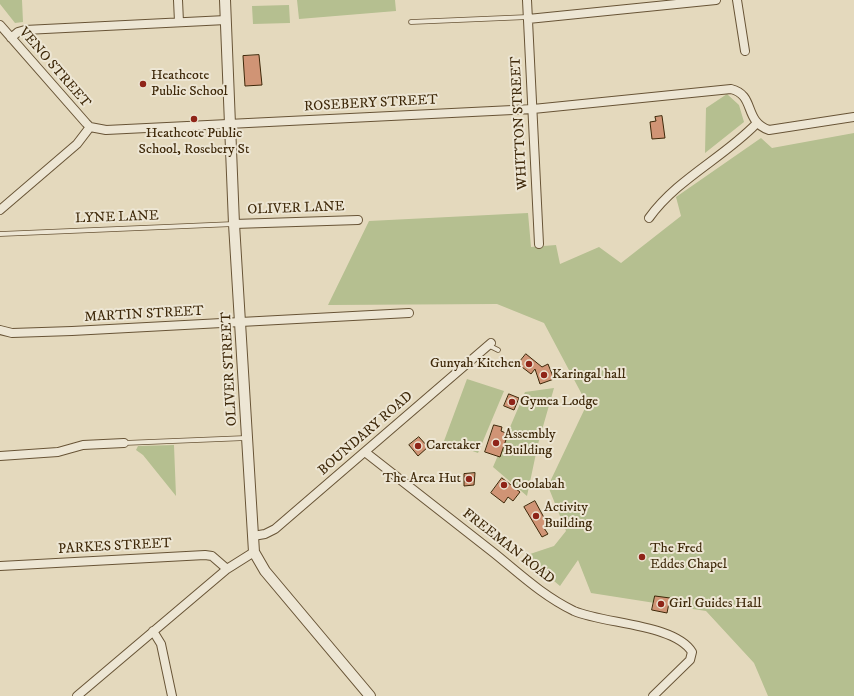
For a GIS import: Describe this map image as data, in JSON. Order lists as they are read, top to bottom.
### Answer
{
  "streets": {
    "street": [
      "VENO STREET",
      "ROSEBERY STREET",
      "WHITTON STREET",
      "OLIVER LANE",
      "MARTIN STREET",
      "OLIVER STREET",
      "BOUNDARY ROAD",
      "PARKES STREET",
      "FREEMAN ROAD"
    ],
    "lane": ["LYNE LANE"]
  },
  "crossings": [
    ["VENO STREET", "ROSEBERY STREET"],
    ["ROSEBERY STREET", "WHITTON STREET"],
    ["ROSEBERY STREET", "OLIVER STREET"],
    ["OLIVER LANE", "LYNE LANE"],
    ["OLIVER LANE", "OLIVER STREET"],
    ["LYNE LANE", "OLIVER STREET"],
    ["MARTIN STREET", "OLIVER STREET"],
    ["OLIVER STREET", "BOUNDARY ROAD"],
    ["BOUNDARY ROAD", "FREEMAN ROAD"]
  ],
  "places": [
    "Heathcote Public School",
    "Heathcote Public School, Rosebery St",
    "Gunyah Kitchen",
    "Karingal hall",
    "Gymea Lodge",
    "Assembly Building",
    "Caretaker",
    "The Area Hut",
    "Coolabah",
    "Activity Building",
    "The Fred Eddes Chapel",
    "Girl Guides Hall"
  ]
}
